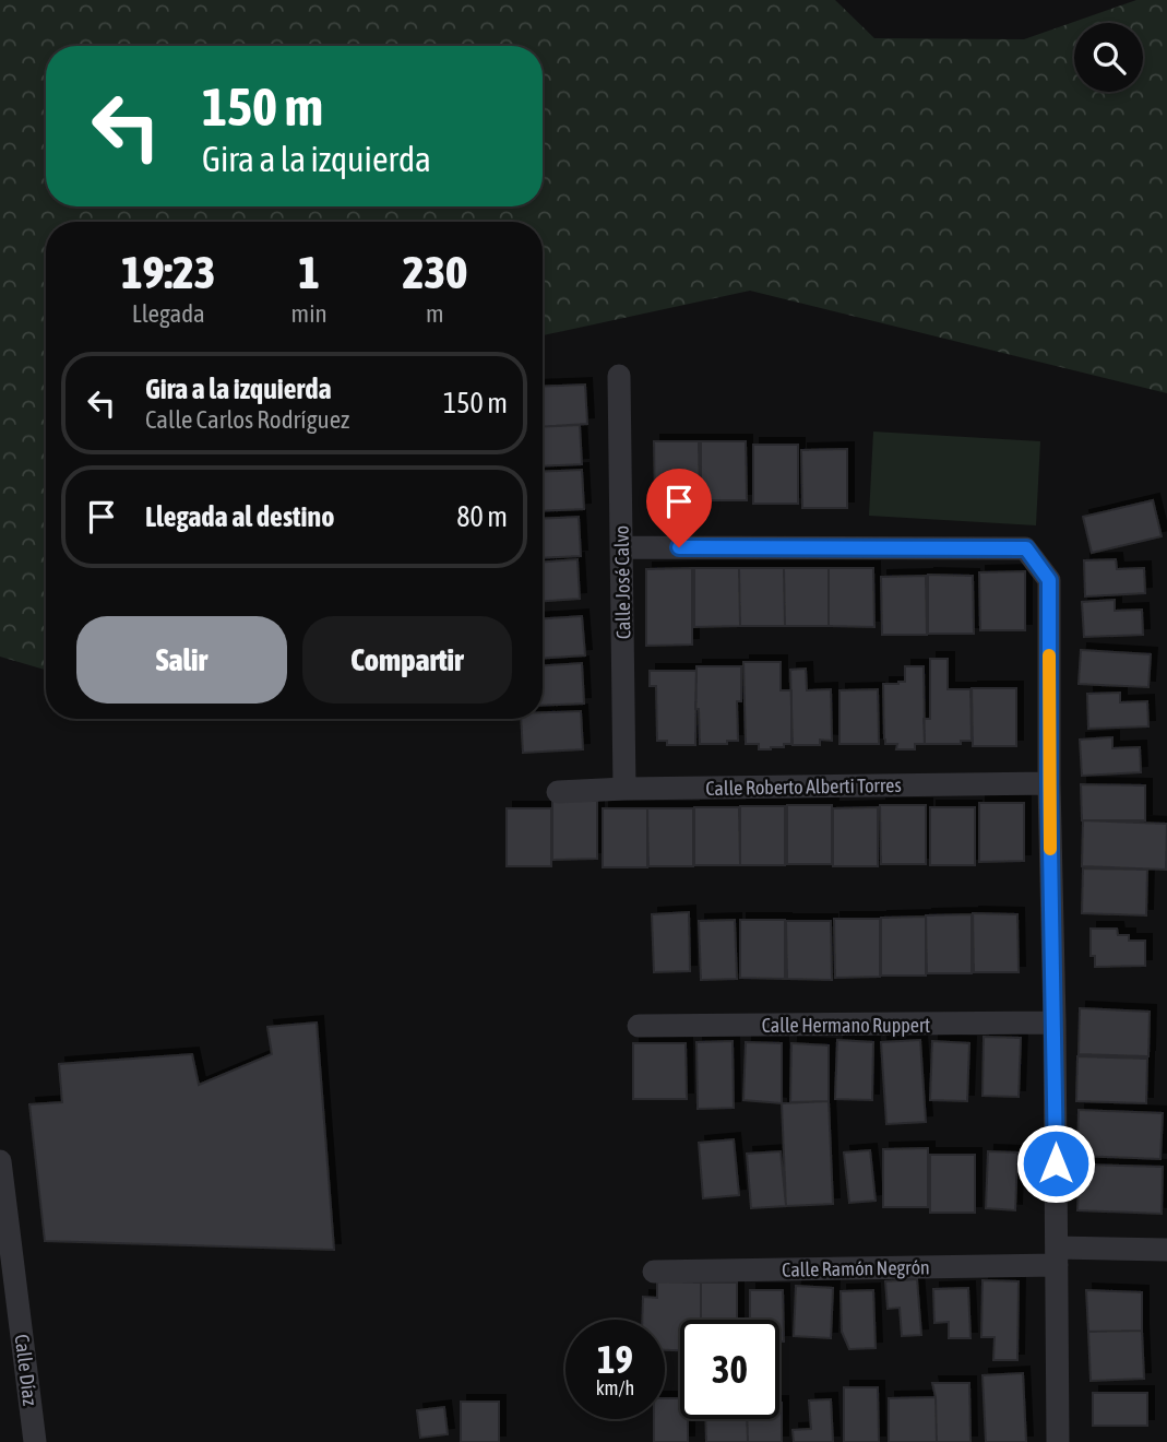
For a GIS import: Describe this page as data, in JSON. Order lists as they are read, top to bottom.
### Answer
{
  "streets": {
    "street": [
      "Calle José Calvo",
      "Calle Roberto Alberti Torres",
      "Calle Hermano Ruppert",
      "Calle Ramón Negrón",
      "Calle Díaz"
    ]
  },
  "crossings": [
    ["Calle José Calvo", "Calle Roberto Alberti Torres"]
  ],
  "page": {
    "turn": ["150 m", "Gira a la izquierda"],
    "eta": [
      "19:23",
      "Llegada",
      "1",
      "min",
      "230",
      "m"
    ],
    "list": [
      {
        "name": "Gira a la izquierda",
        "note": "Calle Carlos Rodríguez",
        "value": "150 m"
      },
      {
        "name": "Llegada al destino",
        "value": "80 m"
      }
    ],
    "buttons": ["Salir", "Compartir"],
    "speed": "19 km/h",
    "limit": "30"
  }
}
